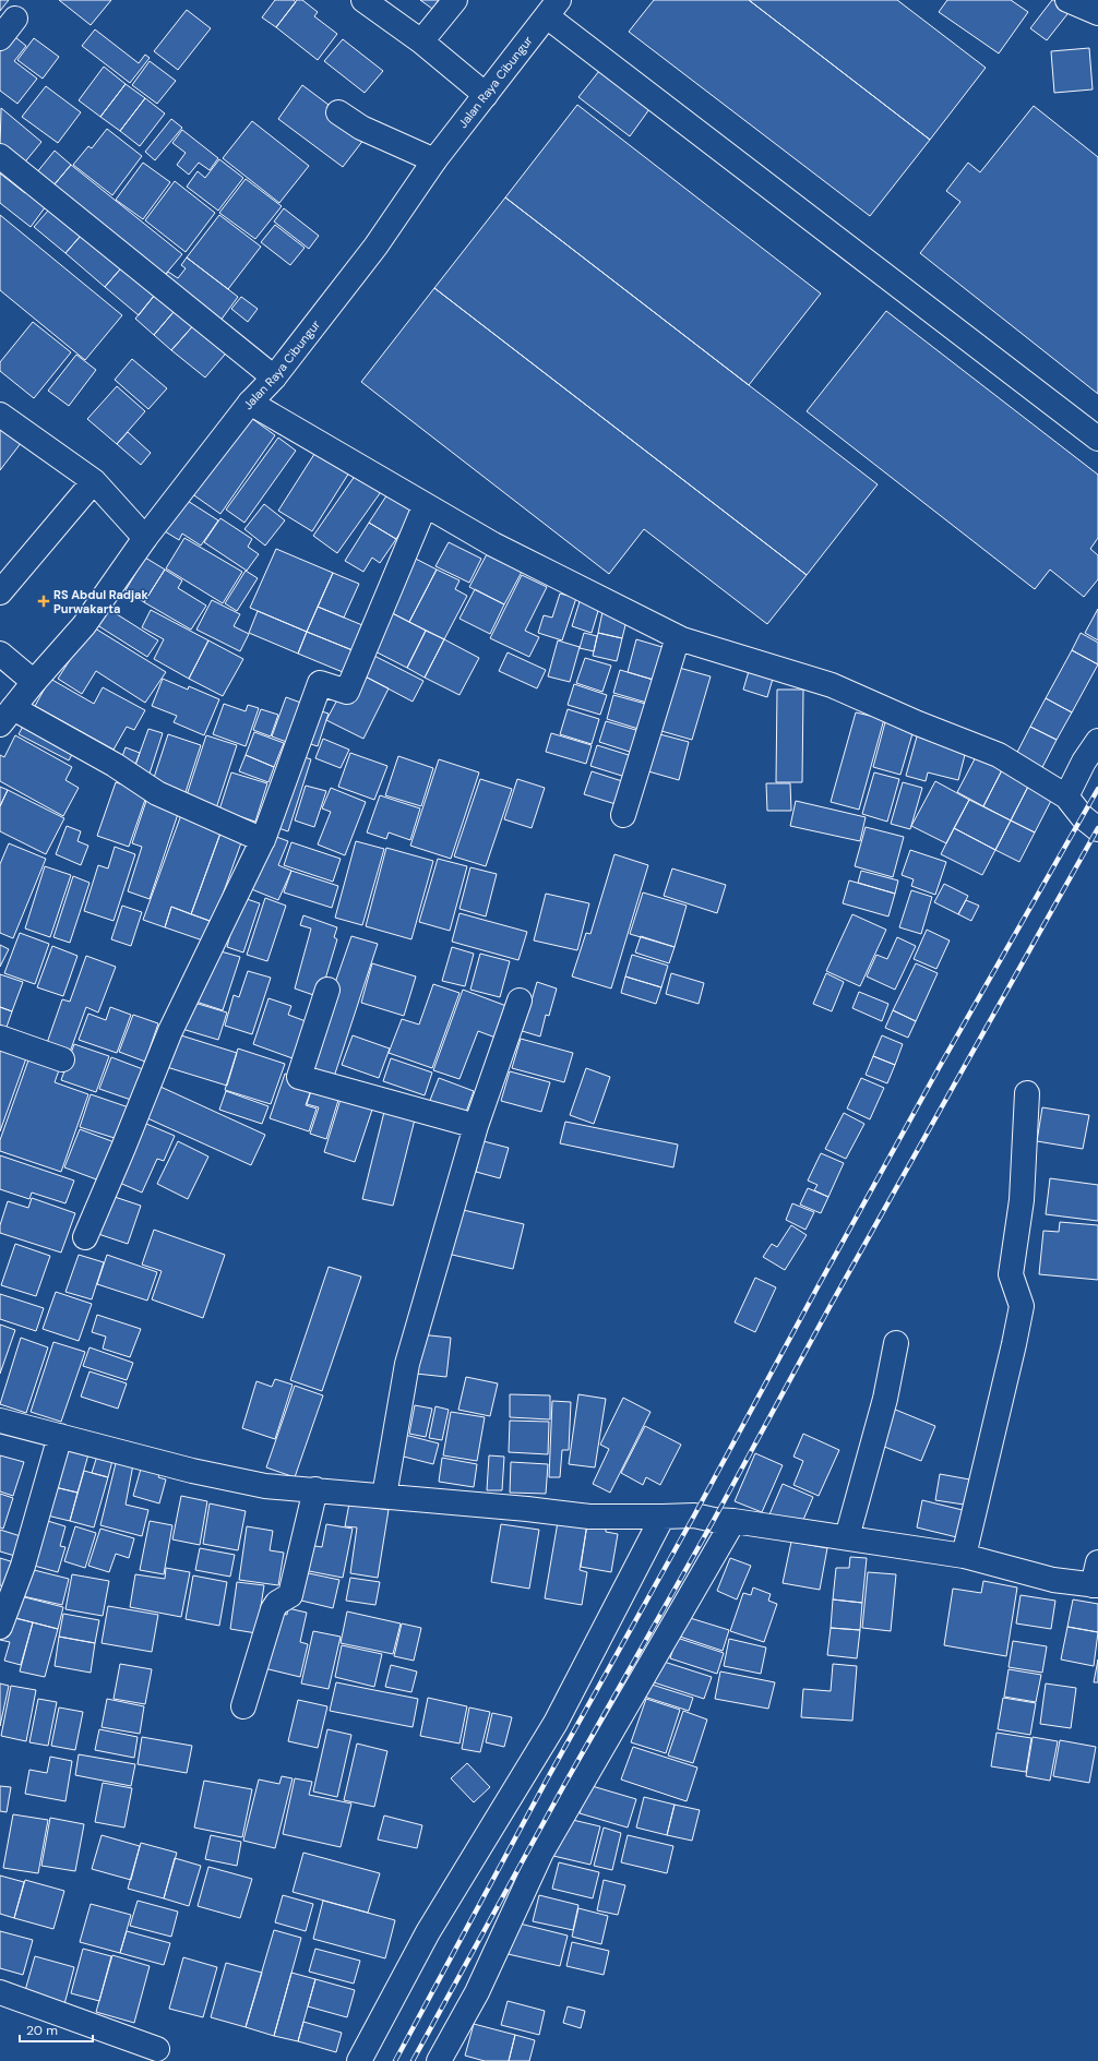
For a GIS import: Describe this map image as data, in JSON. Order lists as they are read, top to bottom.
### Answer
{
  "streets": {
    "main road": ["Jalan Raya Cibungur"]
  },
  "places": {
    "health": ["RS Abdul Radjak Purwakarta"]
  },
  "scale_bar": "20 m"
}
